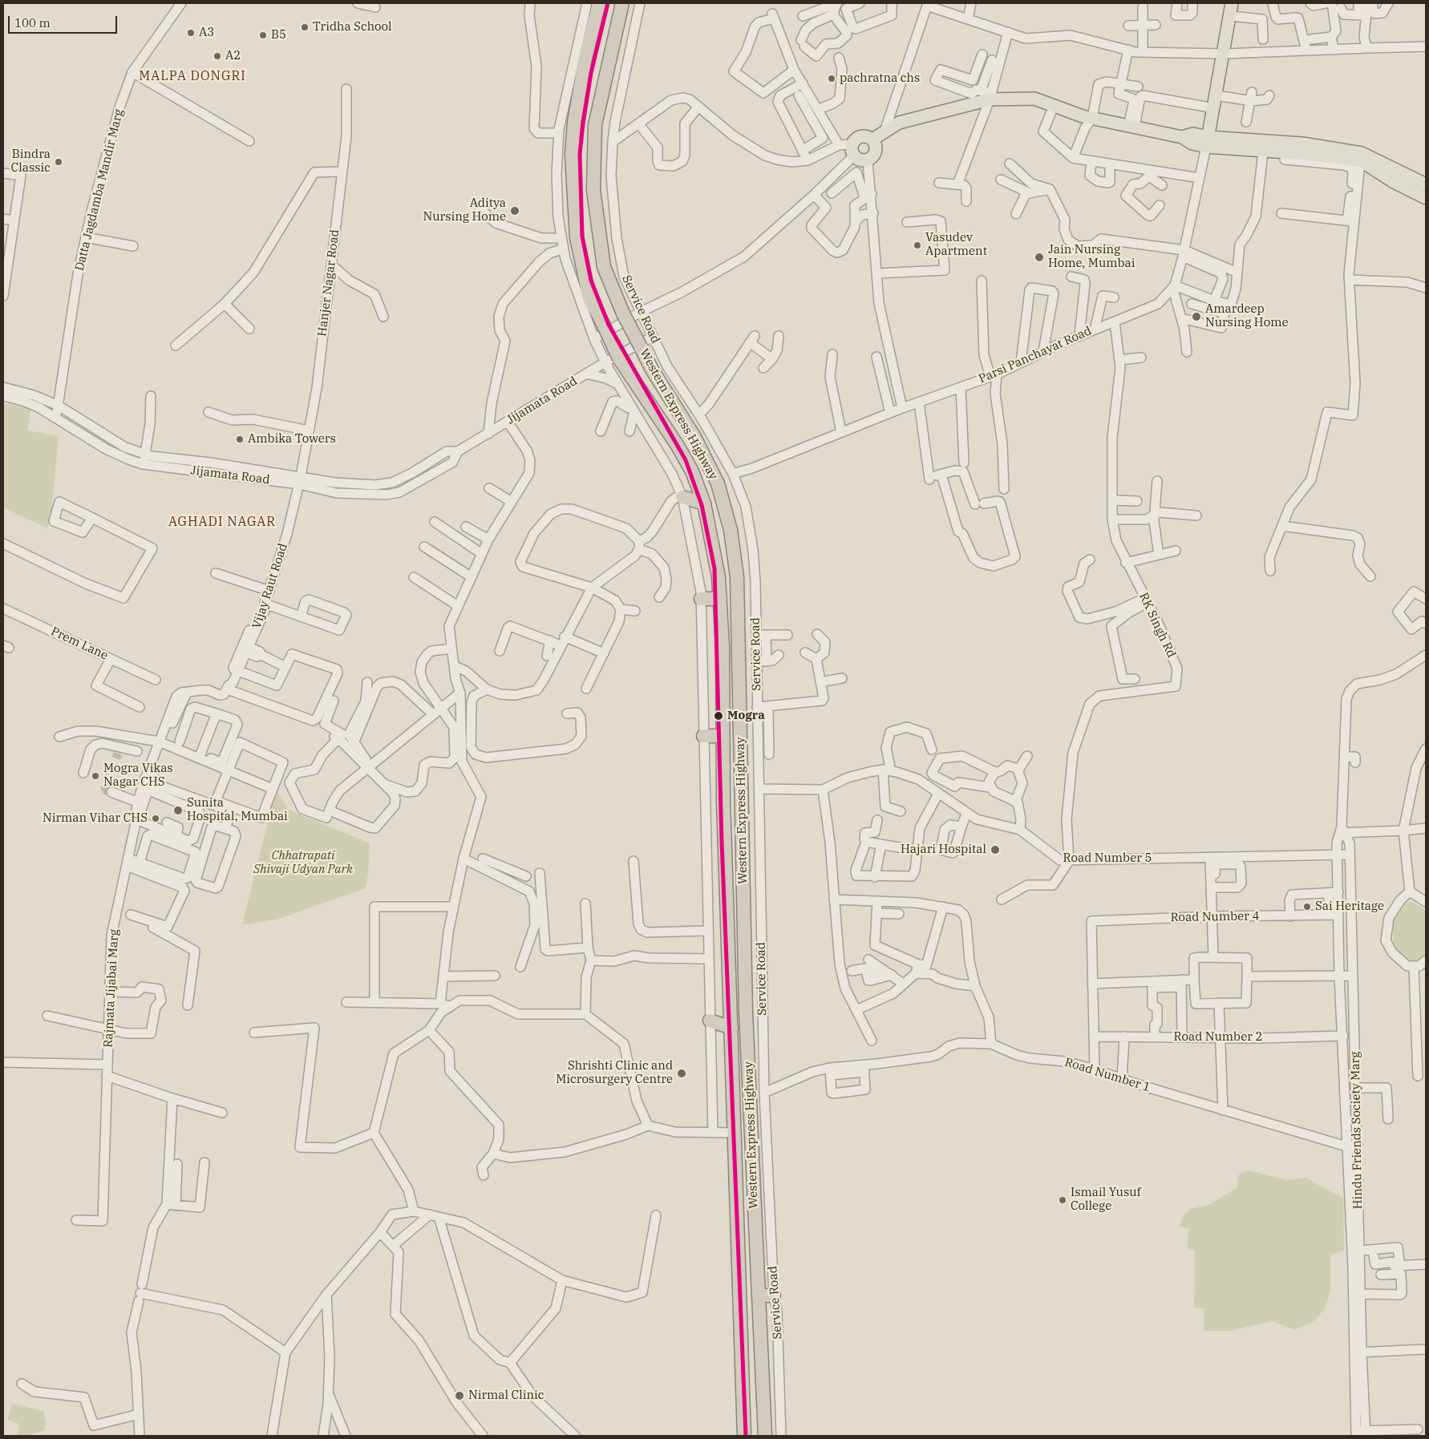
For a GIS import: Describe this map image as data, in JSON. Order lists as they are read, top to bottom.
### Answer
{
  "streets": {
    "highway": ["Western Express Highway"],
    "street": [
      "Datta Jagdamba Mandir Marg",
      "Hanjer Nagar Road",
      "Service Road",
      "Parsi Panchayat Road",
      "Jijamata Road",
      "Vijay Raut Road",
      "RK Singh Rd",
      "Prem Lane",
      "Road Number 5",
      "Road Number 4",
      "Rajmata Jijabai Marg",
      "Road Number 2",
      "Road Number 1",
      "Hindu Friends Society Marg"
    ]
  },
  "crossings": [
    ["Datta Jagdamba Mandir Marg", "Jijamata Road"],
    ["Hanjer Nagar Road", "Jijamata Road"],
    ["Hanjer Nagar Road", "Vijay Raut Road"],
    ["Service Road", "Parsi Panchayat Road"],
    ["Service Road", "Jijamata Road"],
    ["Service Road", "Road Number 5"],
    ["Service Road", "Road Number 1"],
    ["Parsi Panchayat Road", "RK Singh Rd"],
    ["Jijamata Road", "Vijay Raut Road"],
    ["Vijay Raut Road", "Rajmata Jijabai Marg"],
    ["RK Singh Rd", "Road Number 5"],
    ["Road Number 5", "Hindu Friends Society Marg"],
    ["Road Number 4", "Hindu Friends Society Marg"],
    ["Road Number 2", "Hindu Friends Society Marg"],
    ["Road Number 1", "Hindu Friends Society Marg"]
  ],
  "districts": ["MALPA DONGRI", "AGHADI NAGAR"],
  "parks": ["Chhatrapati Shivaji Udyan Park"],
  "places": [
    "Tridha School",
    "A3",
    "B5",
    "A2",
    "pachratna chs",
    "Bindra Classic",
    "Aditya Nursing Home",
    "Vasudev Apartment",
    "Jain Nursing Home, Mumbai",
    "Amardeep Nursing Home",
    "Ambika Towers",
    "Mogra",
    "Mogra Vikas Nagar CHS",
    "Sunita Hospital, Mumbai",
    "Nirman Vihar CHS",
    "Hajari Hospital",
    "Sai Heritage",
    "Shrishti Clinic and Microsurgery Centre",
    "Ismail Yusuf College",
    "Nirmal Clinic"
  ],
  "scale_bar": "100 m"
}
